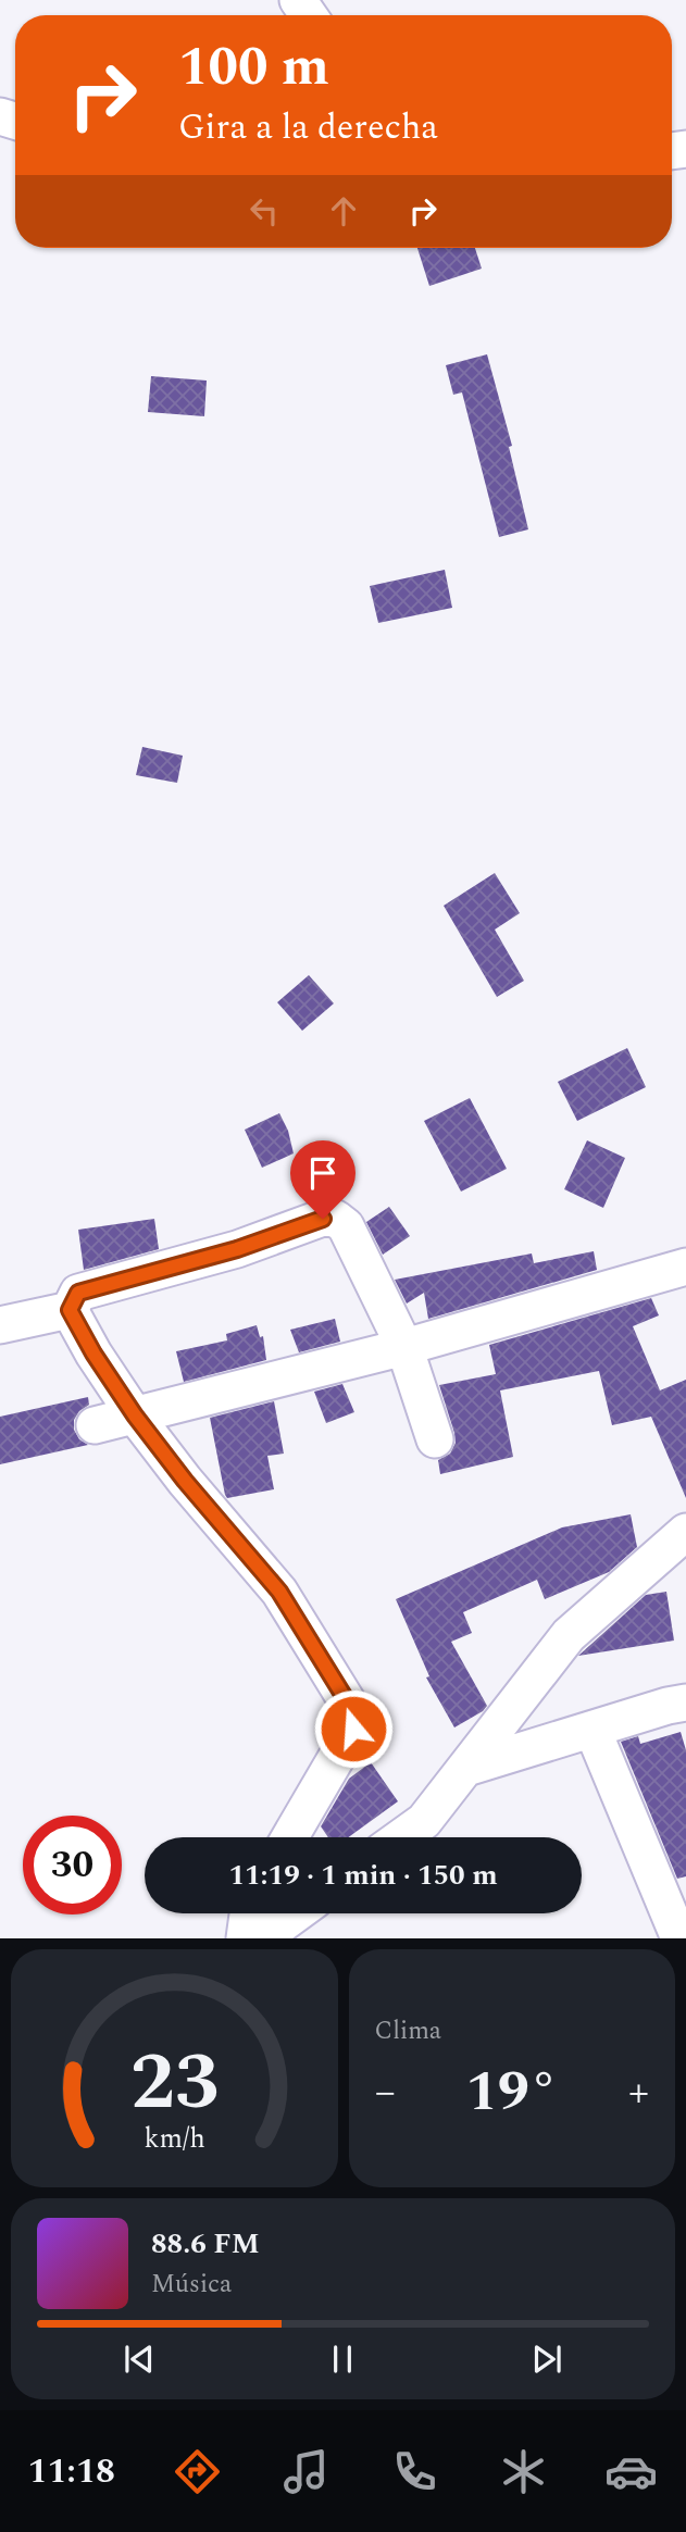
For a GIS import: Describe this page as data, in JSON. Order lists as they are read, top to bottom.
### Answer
{
  "page": {
    "turn": ["100 m", "Gira a la derecha"],
    "limit": "30",
    "trip": "11:19 · 1 min · 150 m",
    "tile": "Clima",
    "heat": ["−", "19°", "+"],
    "song": ["88.6 FM", "Música"],
    "tabs": "11:18",
    "gauge": ["23", "km/h"]
  }
}
